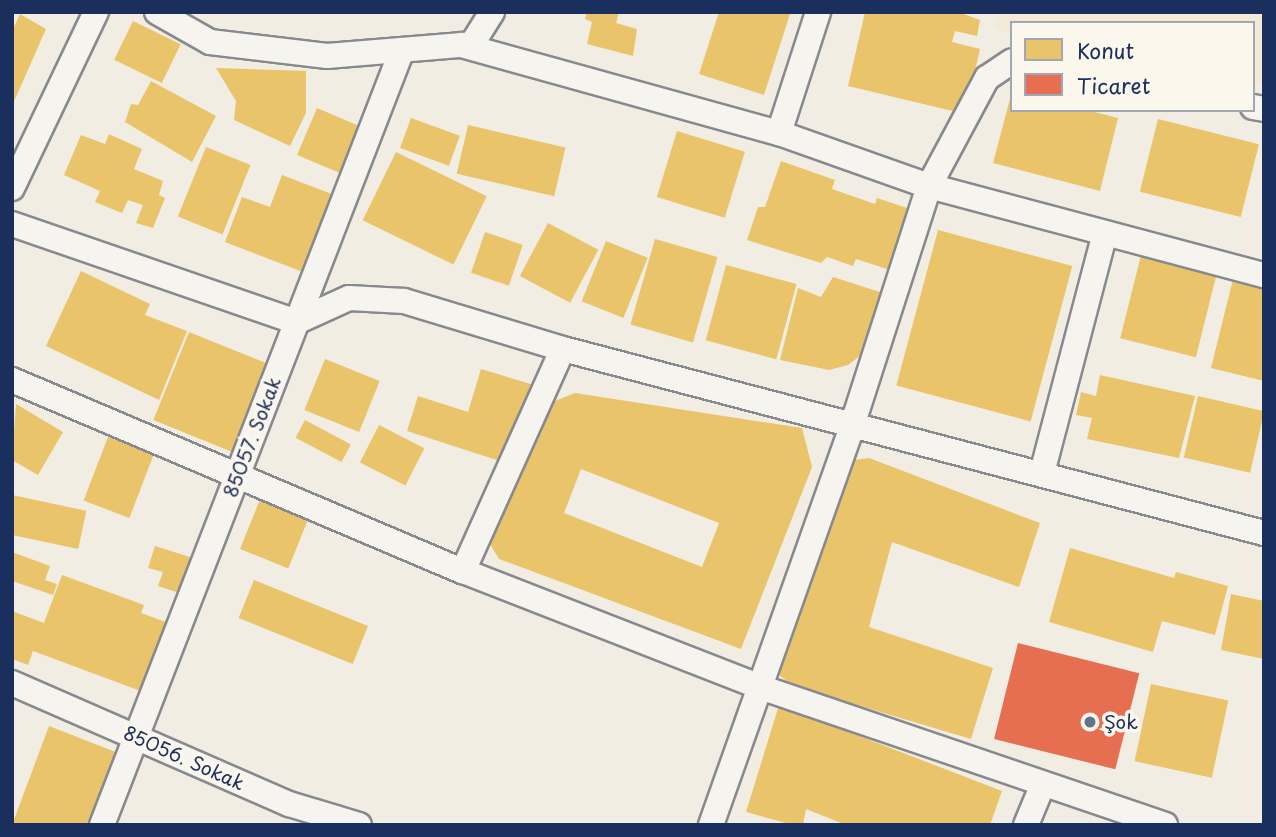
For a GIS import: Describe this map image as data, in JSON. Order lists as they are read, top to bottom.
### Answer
{
  "streets": {
    "street": ["85057. Sokak", "85056. Sokak"]
  },
  "crossings": [
    ["85057. Sokak", "85056. Sokak"]
  ],
  "places": ["Şok"],
  "legend": ["Konut", "Ticaret"]
}
